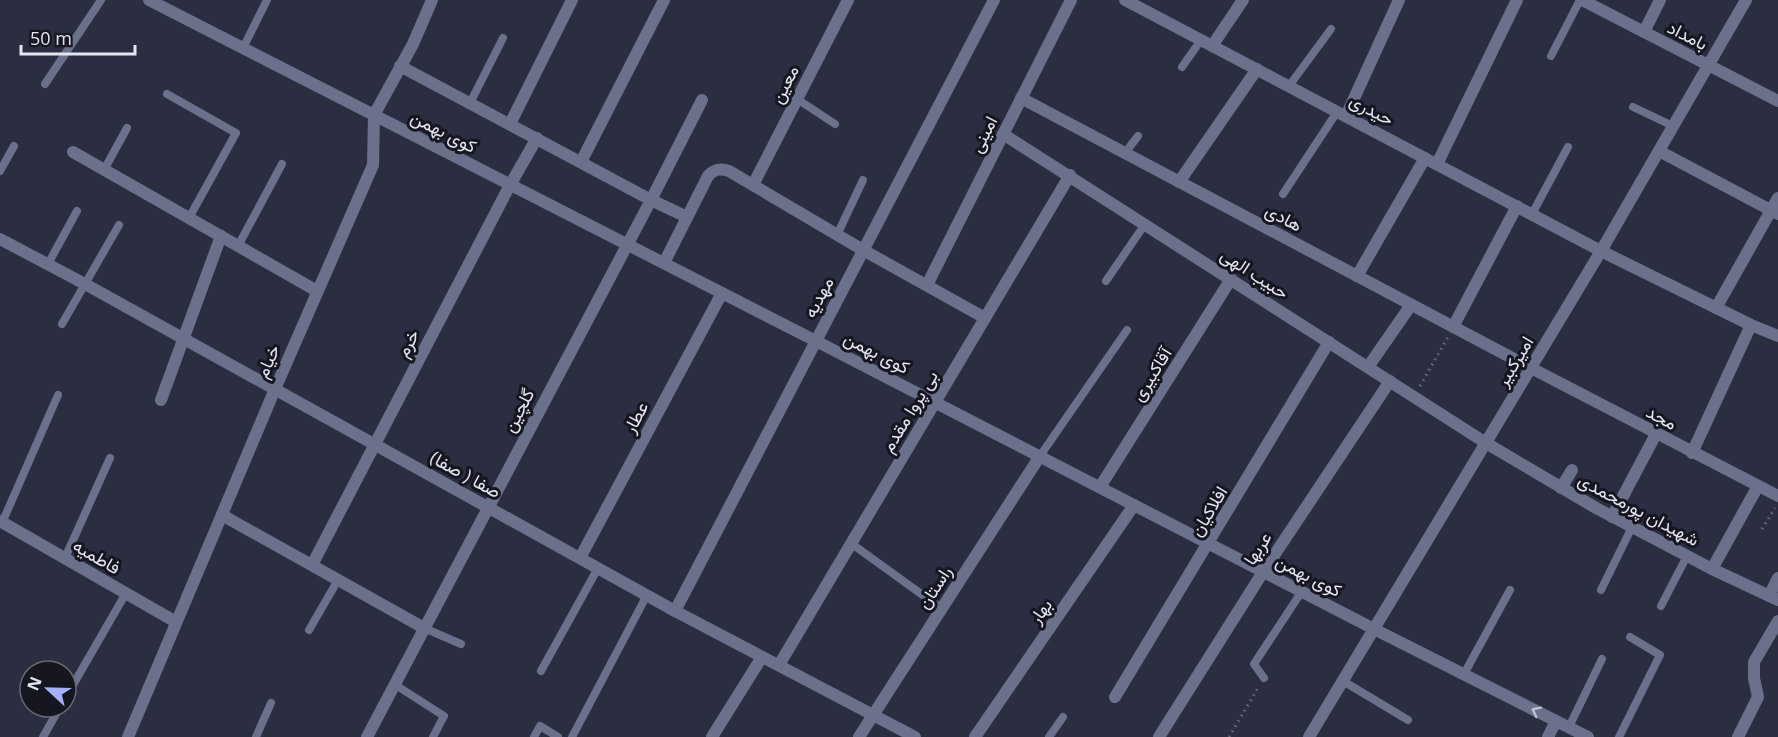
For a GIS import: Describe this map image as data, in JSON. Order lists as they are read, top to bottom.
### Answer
{
  "streets": {
    "street": [
      "بامداد",
      "معین",
      "حیدری",
      "کوی بهمن",
      "امینی",
      "هادی",
      "حبیب الهی",
      "مهدیه",
      "خرم",
      "خیام",
      "امیرکبیر",
      "آقاکبیری",
      "گلچین",
      "بی پروا مقدم",
      "عطار",
      "مجد",
      "صفا ( صفا)",
      "شهیدان پورمحمدی",
      "افلاکیان",
      "عربها",
      "فاطمیه",
      "راستان",
      "بهار"
    ]
  },
  "crossings": [
    ["بامداد", "امیرکبیر"],
    ["حیدری", "امیرکبیر"],
    ["کوی بهمن", "مهدیه"],
    ["کوی بهمن", "خرم"],
    ["کوی بهمن", "خیام"],
    ["کوی بهمن", "امیرکبیر"],
    ["کوی بهمن", "آقاکبیری"],
    ["کوی بهمن", "گلچین"],
    ["کوی بهمن", "بی پروا مقدم"],
    ["کوی بهمن", "عطار"],
    ["کوی بهمن", "افلاکیان"],
    ["کوی بهمن", "عربها"],
    ["کوی بهمن", "راستان"],
    ["کوی بهمن", "بهار"],
    ["امینی", "هادی"],
    ["امینی", "حبیب الهی"],
    ["هادی", "امیرکبیر"],
    ["هادی", "مجد"],
    ["حبیب الهی", "امیرکبیر"],
    ["حبیب الهی", "آقاکبیری"],
    ["حبیب الهی", "بی پروا مقدم"],
    ["حبیب الهی", "شهیدان پورمحمدی"],
    ["حبیب الهی", "افلاکیان"],
    ["حبیب الهی", "عربها"],
    ["مهدیه", "صفا ( صفا)"],
    ["خرم", "صفا ( صفا)"],
    ["خیام", "صفا ( صفا)"],
    ["خیام", "فاطمیه"],
    ["امیرکبیر", "مجد"],
    ["امیرکبیر", "شهیدان پورمحمدی"],
    ["گلچین", "صفا ( صفا)"],
    ["بی پروا مقدم", "صفا ( صفا)"],
    ["عطار", "صفا ( صفا)"],
    ["صفا ( صفا)", "راستان"]
  ],
  "scale_bar": "50 m",
  "north": "left"
}
